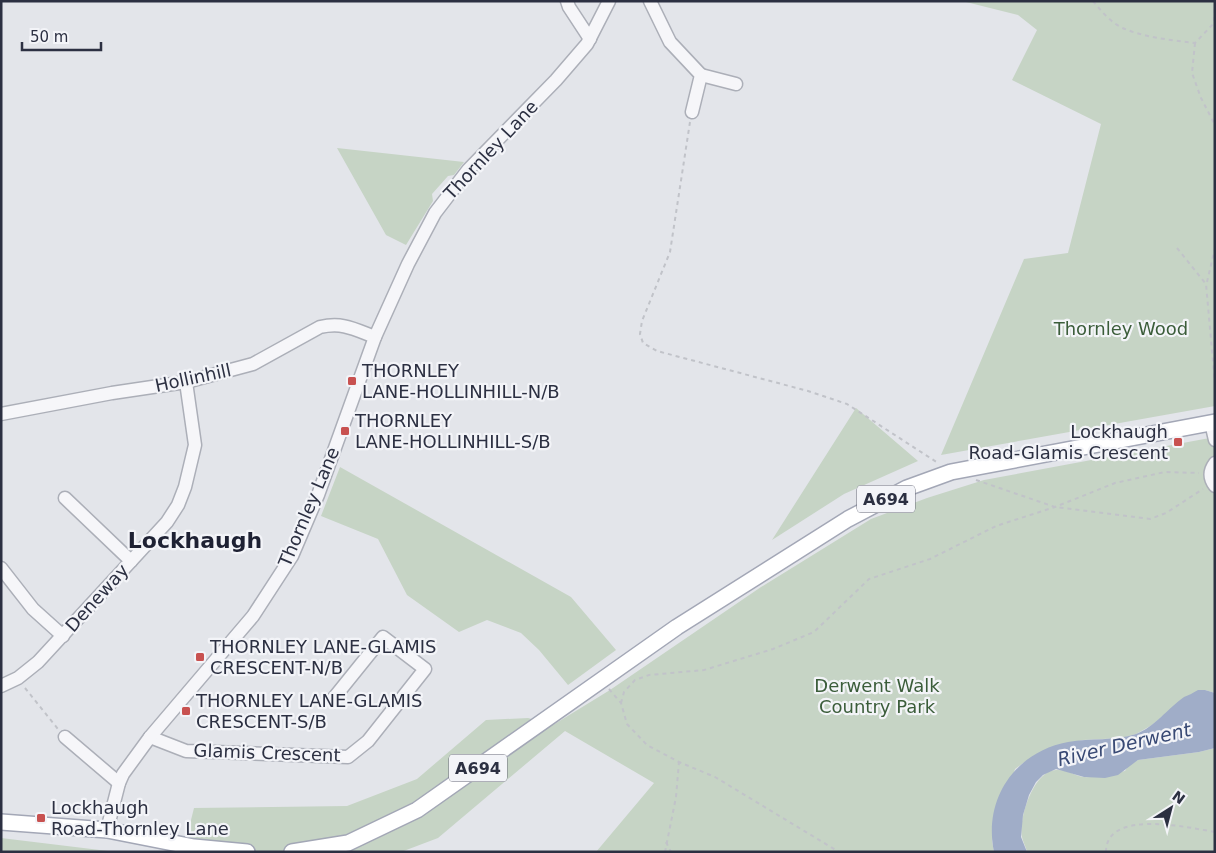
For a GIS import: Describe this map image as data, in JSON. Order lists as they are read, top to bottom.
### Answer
{
  "streets": {
    "main road": ["A694"],
    "street": [
      "Thornley Lane",
      "Hollinhill",
      "Deneway",
      "Glamis Crescent"
    ]
  },
  "crossings": [
    ["Thornley Lane", "Hollinhill"],
    ["Thornley Lane", "Glamis Crescent"],
    ["Hollinhill", "Deneway"]
  ],
  "districts": ["Lockhaugh"],
  "water": ["River Derwent"],
  "parks": ["Thornley Wood", "Derwent Walk Country Park"],
  "places": {
    "transit": [
      "THORNLEY LANE-HOLLINHILL-N/B",
      "THORNLEY LANE-HOLLINHILL-S/B",
      "Lockhaugh Road-Glamis Crescent",
      "THORNLEY LANE-GLAMIS CRESCENT-N/B",
      "THORNLEY LANE-GLAMIS CRESCENT-S/B",
      "Lockhaugh Road-Thornley Lane"
    ]
  },
  "scale_bar": "50 m",
  "north": "top right"
}
